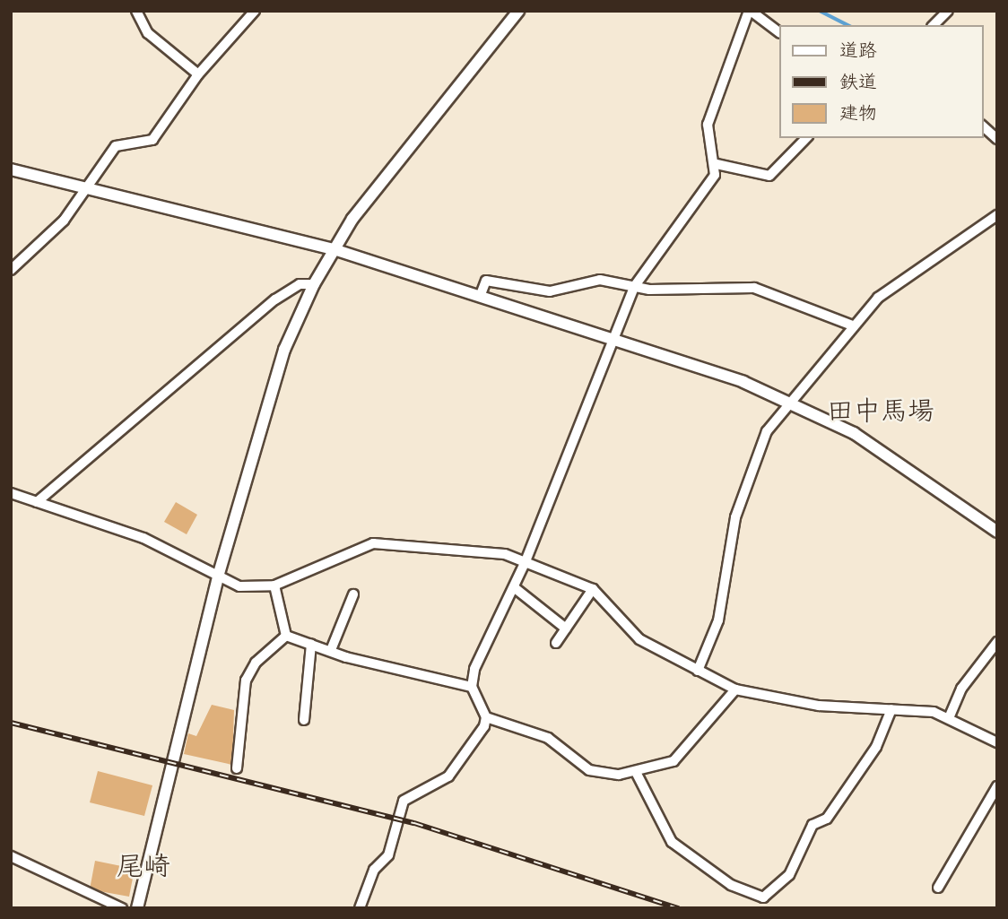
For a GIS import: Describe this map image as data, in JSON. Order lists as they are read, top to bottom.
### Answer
{
  "districts": ["田中馬場", "尾崎"],
  "legend": ["道路", "鉄道", "建物"]
}
